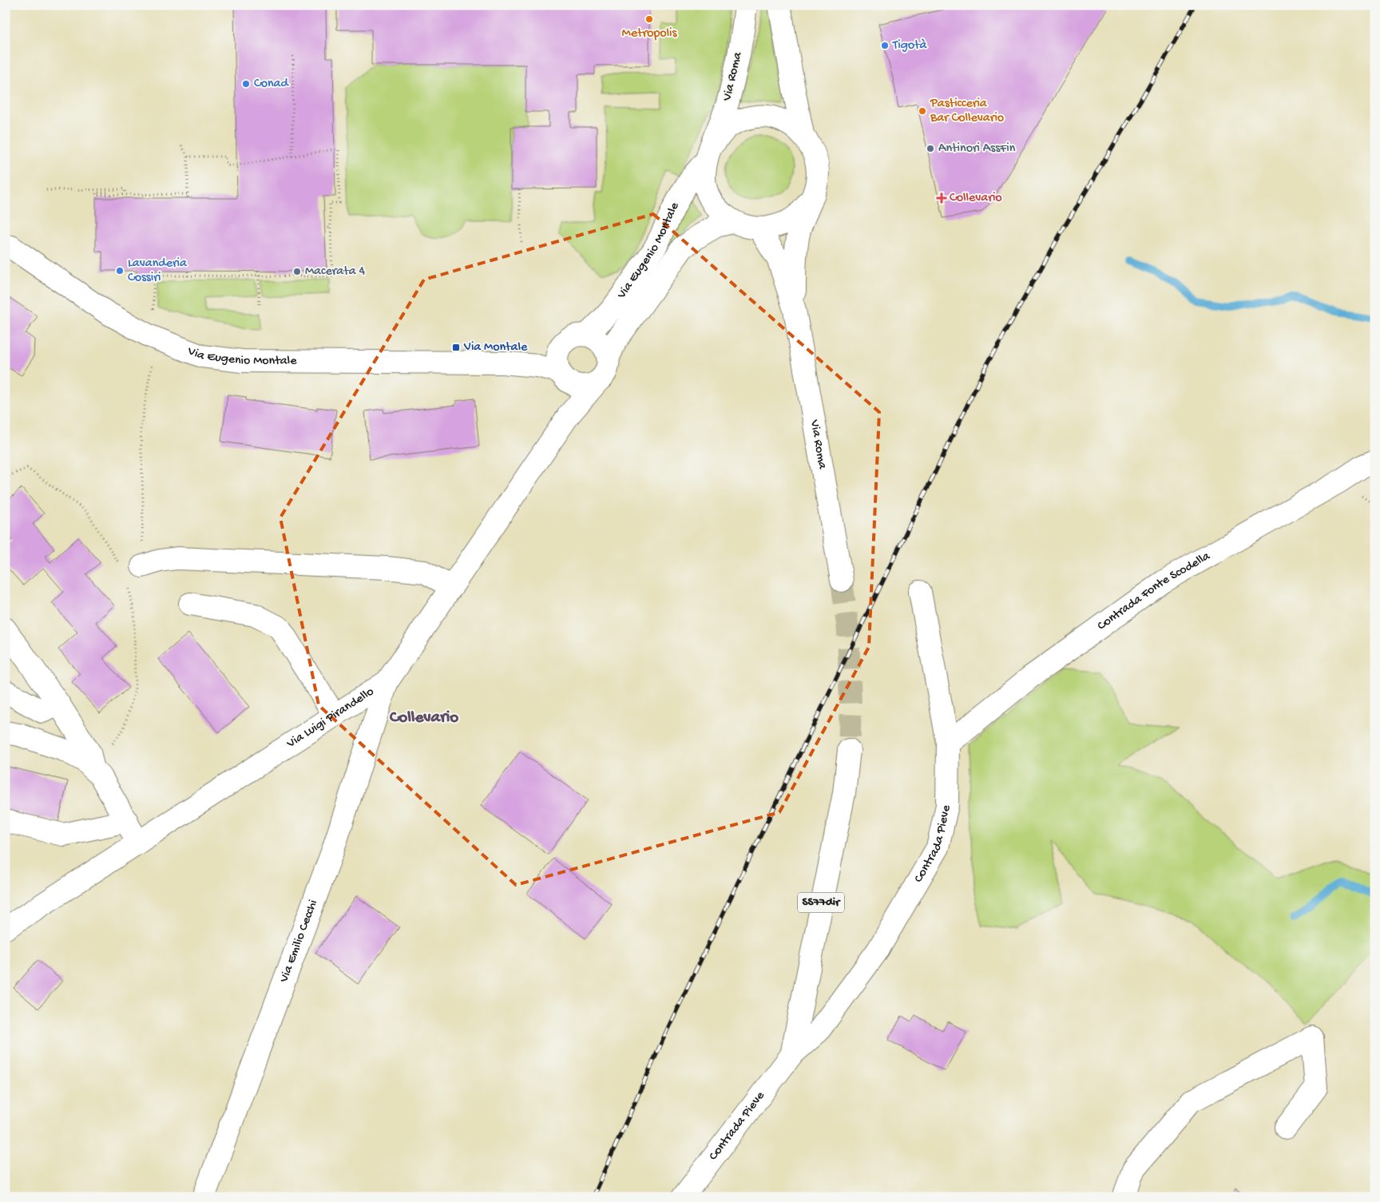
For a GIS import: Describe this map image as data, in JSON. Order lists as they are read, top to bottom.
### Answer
{
  "streets": {
    "street": [
      "Via Roma",
      "Via Eugenio Montale",
      "Contrada Fonte Scodella",
      "Via Luigi Pirandello",
      "Contrada Pieve",
      "SS77dir",
      "Via Emilio Cecchi"
    ]
  },
  "crossings": [
    ["Via Roma", "Via Eugenio Montale"],
    ["Via Eugenio Montale", "Via Luigi Pirandello"],
    ["Contrada Fonte Scodella", "Contrada Pieve"],
    ["Via Luigi Pirandello", "Via Emilio Cecchi"]
  ],
  "districts": ["Collevario"],
  "places": {
    "other": [
      "Metropolis",
      "Tigotà",
      "Conad",
      "Pasticceria Bar Collevario",
      "Antinori AssFin",
      "Lavanderia Cossiri",
      "Macerata 4"
    ],
    "health": ["Collevario"],
    "transit": ["Via Montale"]
  }
}
